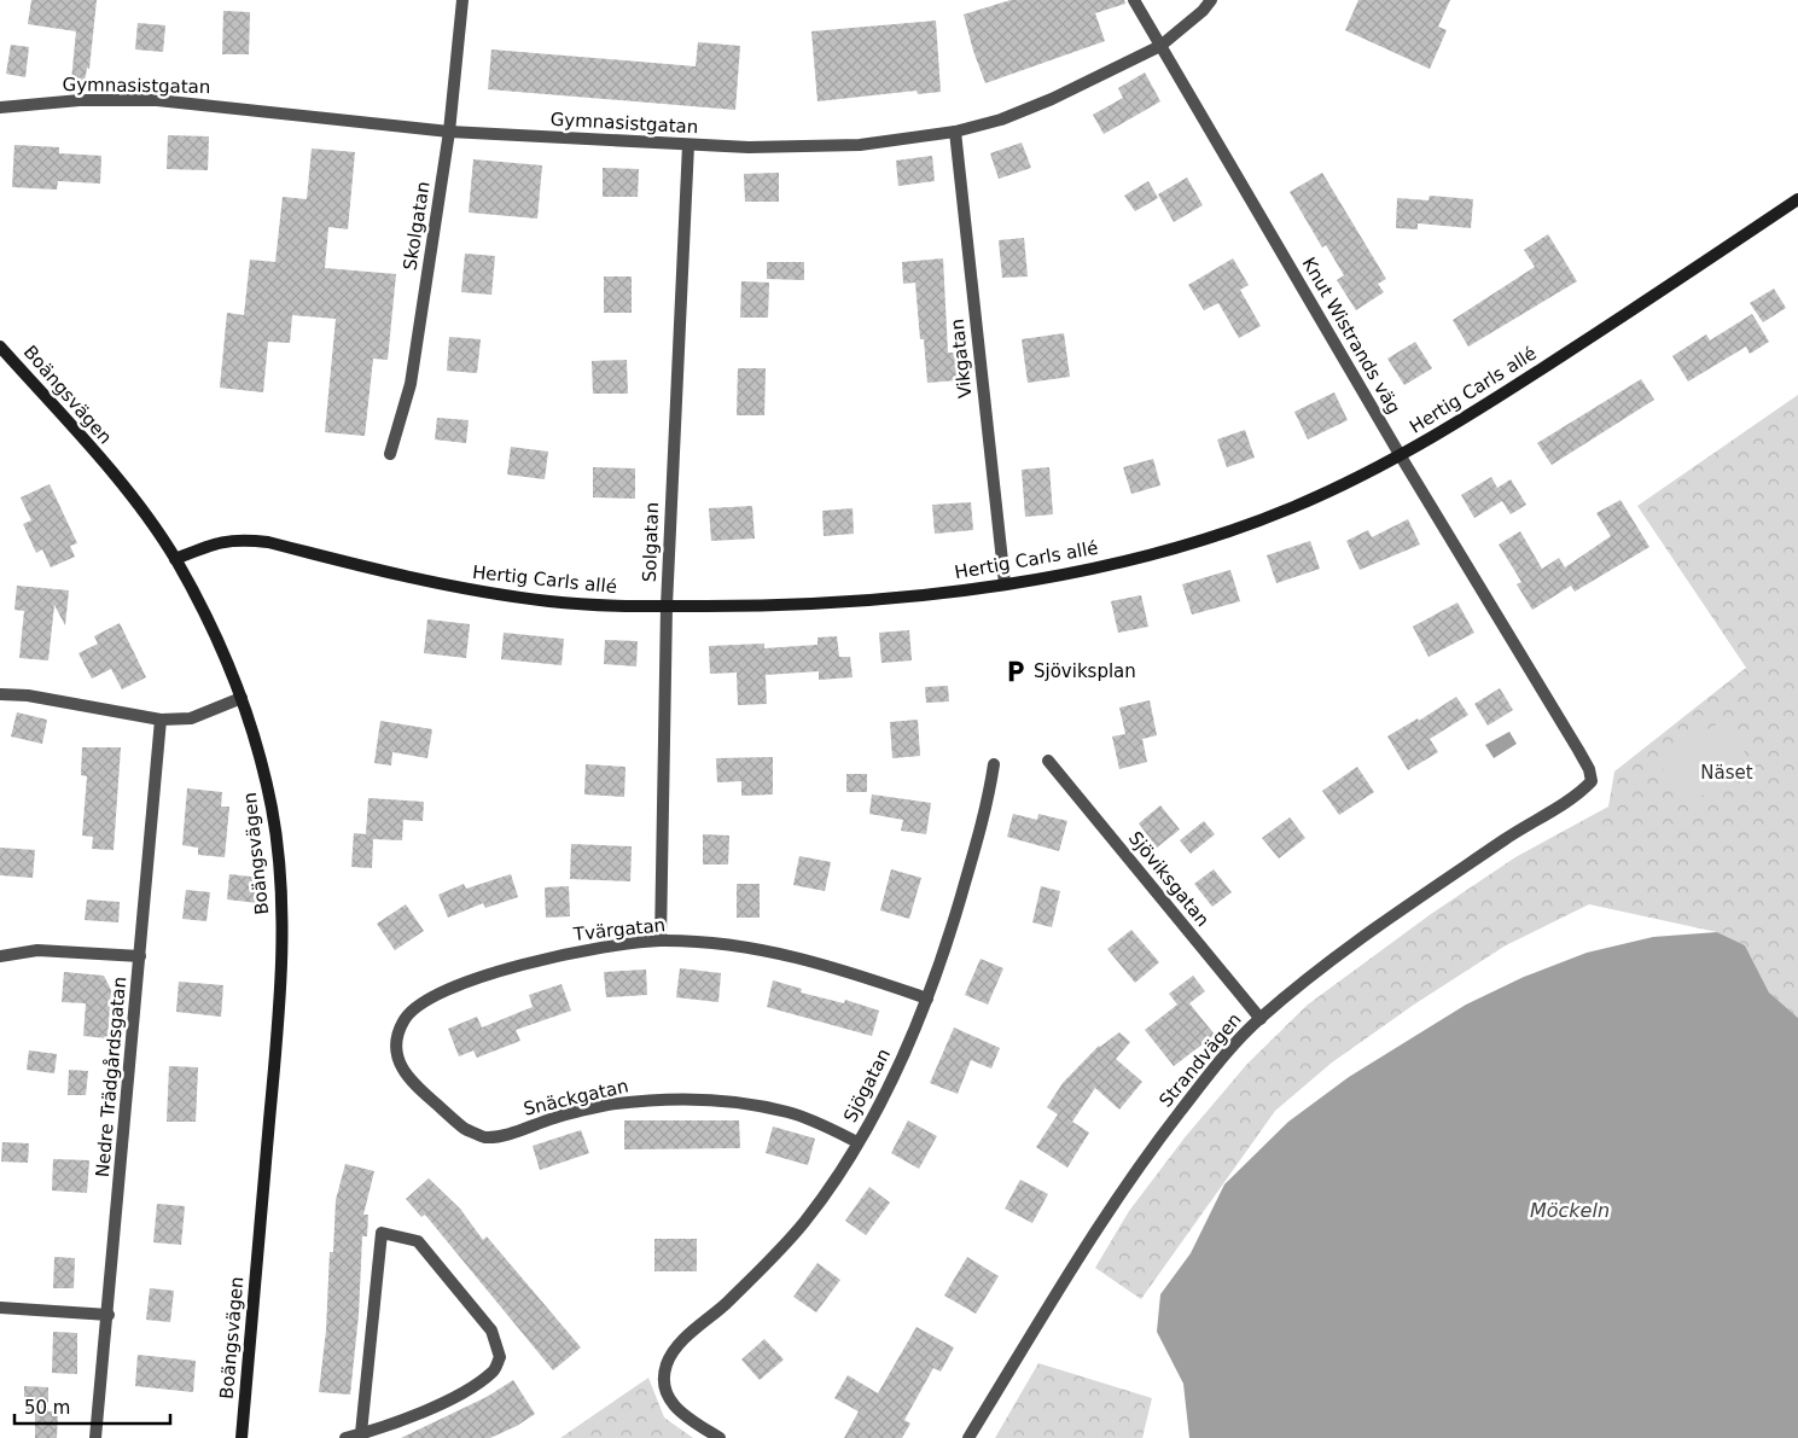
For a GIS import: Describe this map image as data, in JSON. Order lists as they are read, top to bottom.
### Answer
{
  "streets": {
    "street": [
      "Gymnasistgatan",
      "Skolgatan",
      "Knut Wistrands väg",
      "Vikgatan",
      "Hertig Carls allé",
      "Boängsvägen",
      "Solgatan",
      "Sjöviksgatan",
      "Tvärgatan",
      "Strandvägen",
      "Nedre Trädgårdsgatan",
      "Sjögatan",
      "Snäckgatan"
    ]
  },
  "crossings": [
    ["Gymnasistgatan", "Skolgatan"],
    ["Gymnasistgatan", "Knut Wistrands väg"],
    ["Gymnasistgatan", "Vikgatan"],
    ["Gymnasistgatan", "Solgatan"],
    ["Knut Wistrands väg", "Hertig Carls allé"],
    ["Knut Wistrands väg", "Strandvägen"],
    ["Vikgatan", "Hertig Carls allé"],
    ["Hertig Carls allé", "Boängsvägen"],
    ["Hertig Carls allé", "Solgatan"],
    ["Solgatan", "Tvärgatan"],
    ["Sjöviksgatan", "Strandvägen"],
    ["Tvärgatan", "Sjögatan"],
    ["Tvärgatan", "Snäckgatan"],
    ["Sjögatan", "Snäckgatan"]
  ],
  "water": ["Möckeln"],
  "parks": ["Näset"],
  "places": {
    "parking": ["Sjöviksplan"]
  },
  "scale_bar": "50 m"
}
